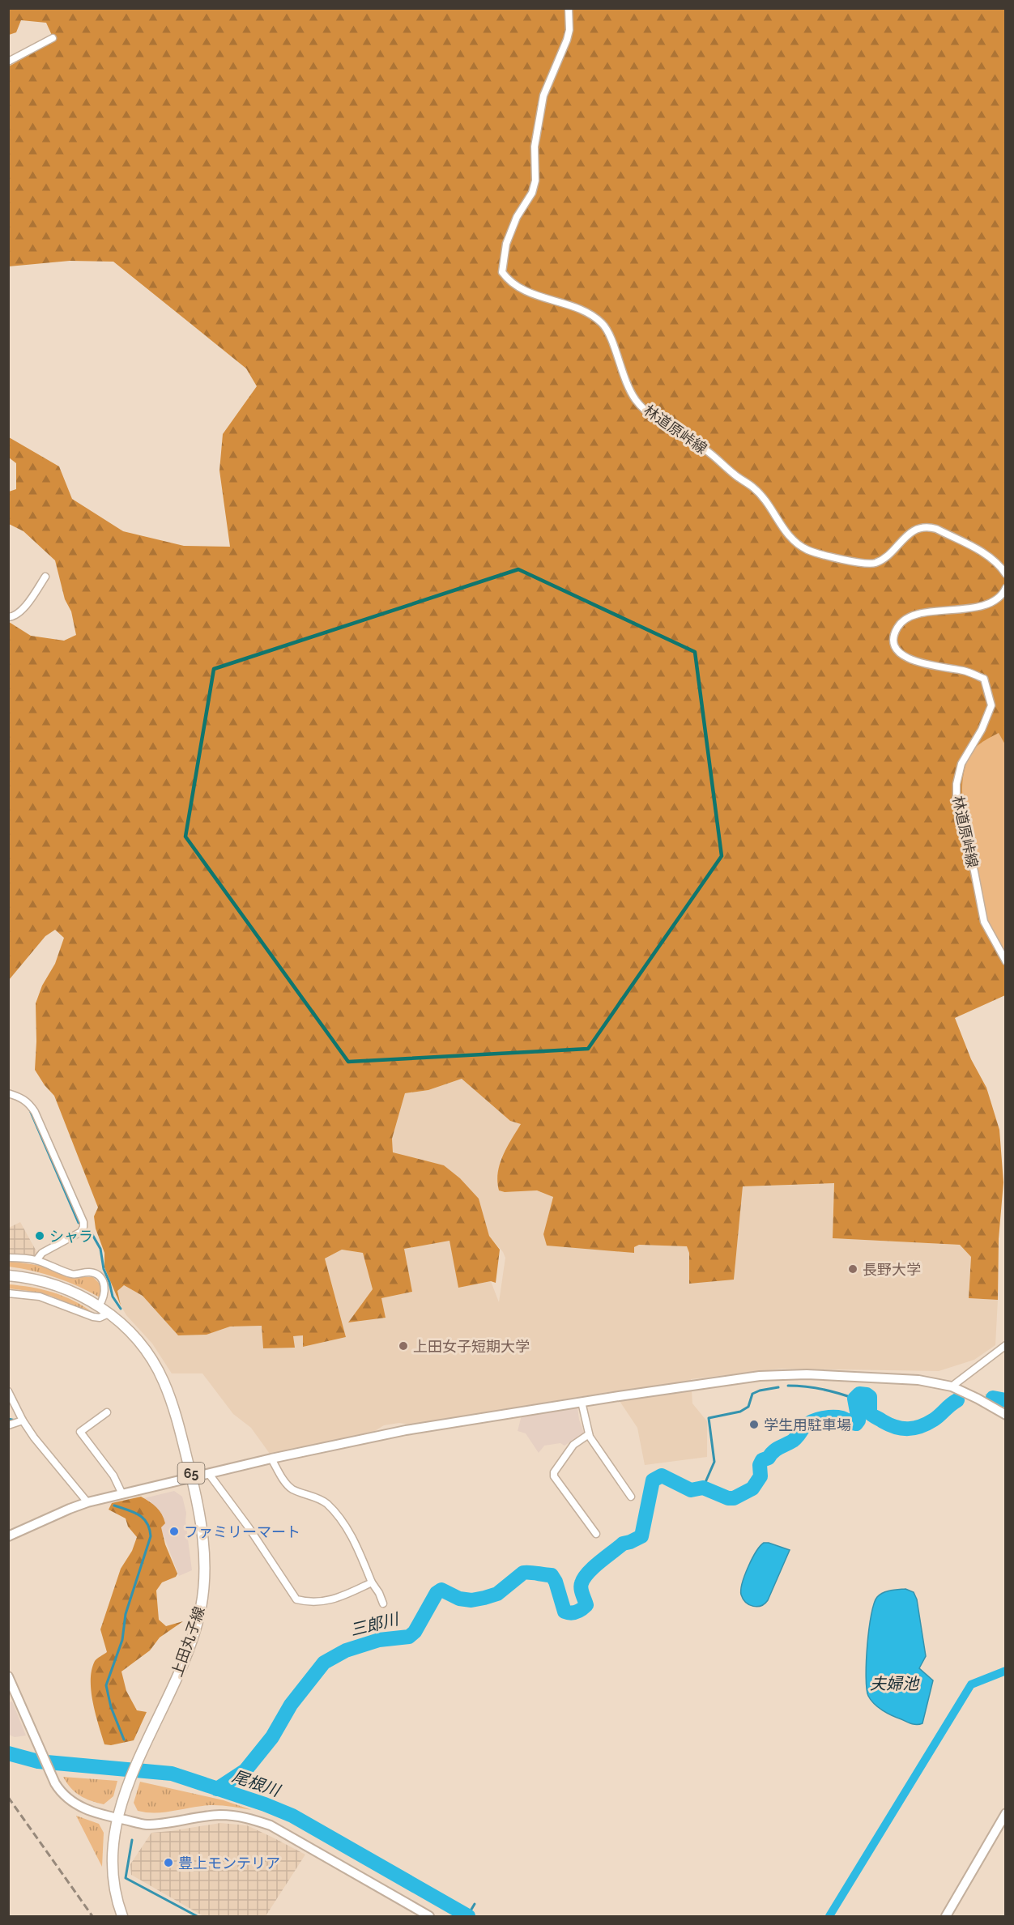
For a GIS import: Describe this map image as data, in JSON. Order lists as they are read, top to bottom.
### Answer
{
  "streets": {
    "main road": ["65", "上田丸子線"],
    "street": ["林道原峠線"]
  },
  "water": ["三郎川", "夫婦池", "尾根川"],
  "places": [
    "シャラ",
    "長野大学",
    "上田女子短期大学",
    "学生用駐車場",
    "ファミリーマート",
    "豊上モンテリア"
  ]
}
